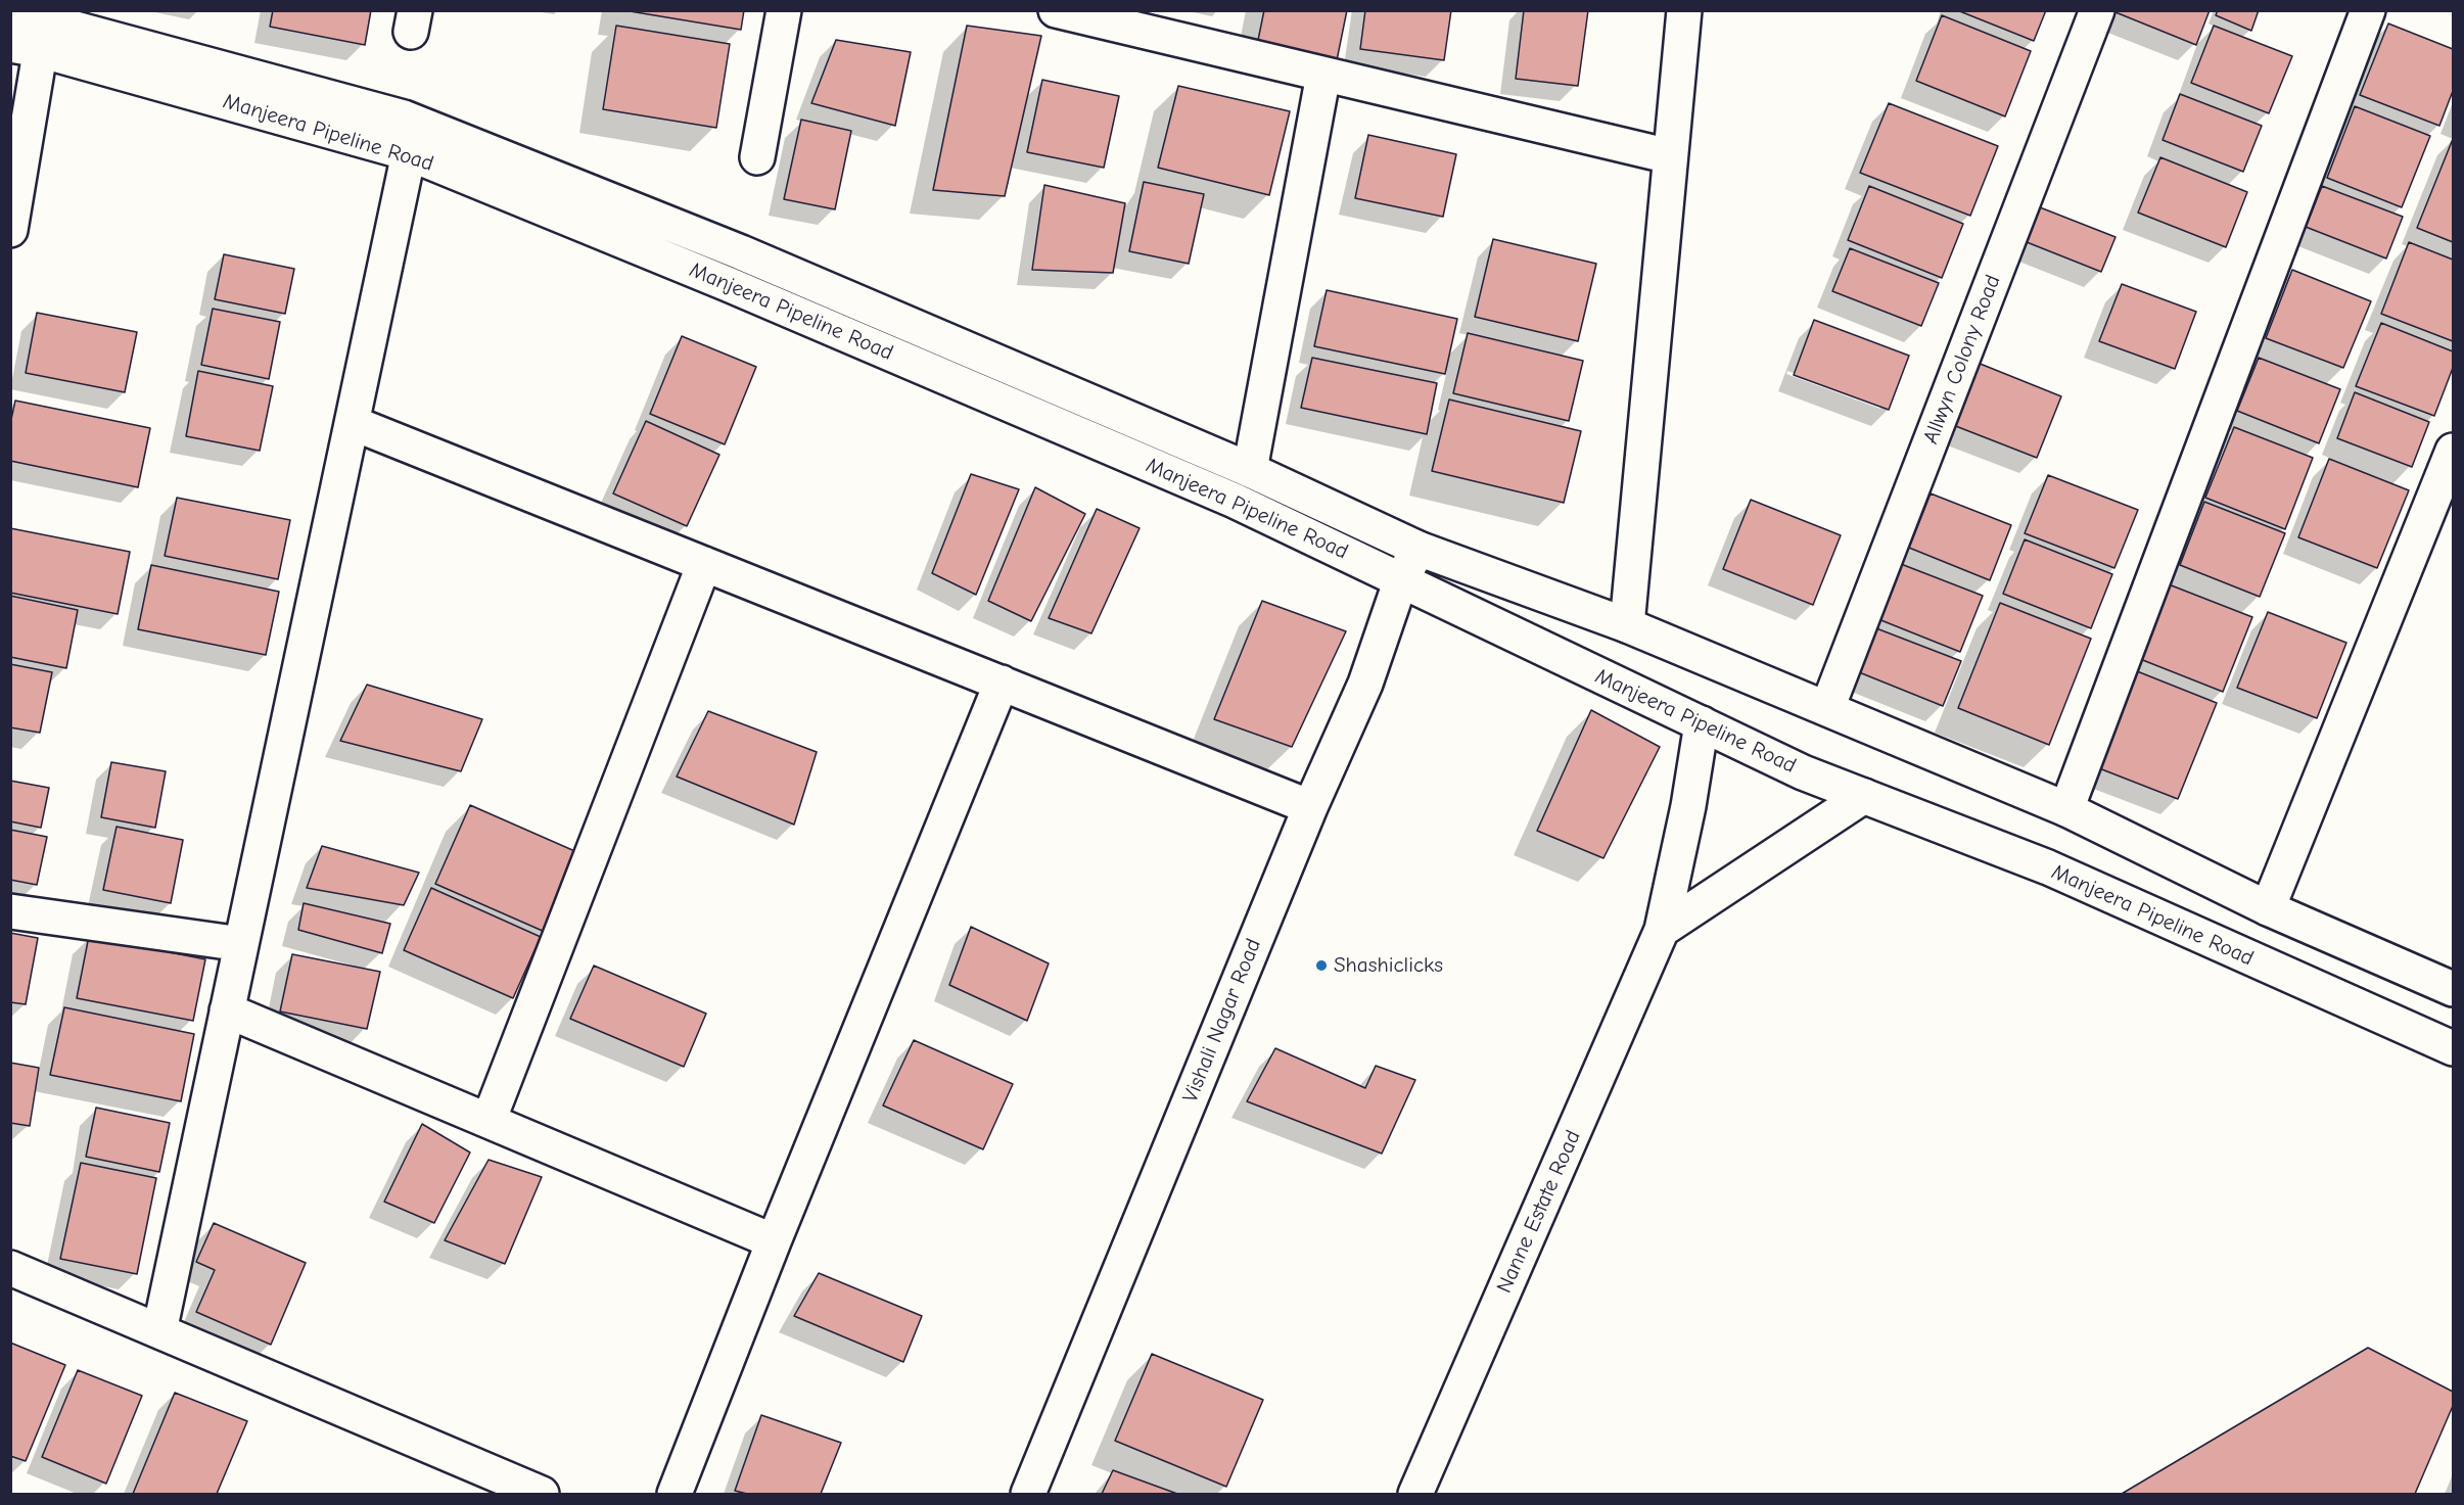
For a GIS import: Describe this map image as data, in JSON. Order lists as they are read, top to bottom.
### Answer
{
  "streets": {
    "street": [
      "Manjeera Pipeline Road",
      "Allwyn Colony Road",
      "Vishali Nagar Road",
      "Nanne Estate Road"
    ]
  },
  "crossings": [
    ["Manjeera Pipeline Road", "Allwyn Colony Road"],
    ["Manjeera Pipeline Road", "Vishali Nagar Road"],
    ["Manjeera Pipeline Road", "Nanne Estate Road"]
  ],
  "places": ["Shashiclicks"]
}
